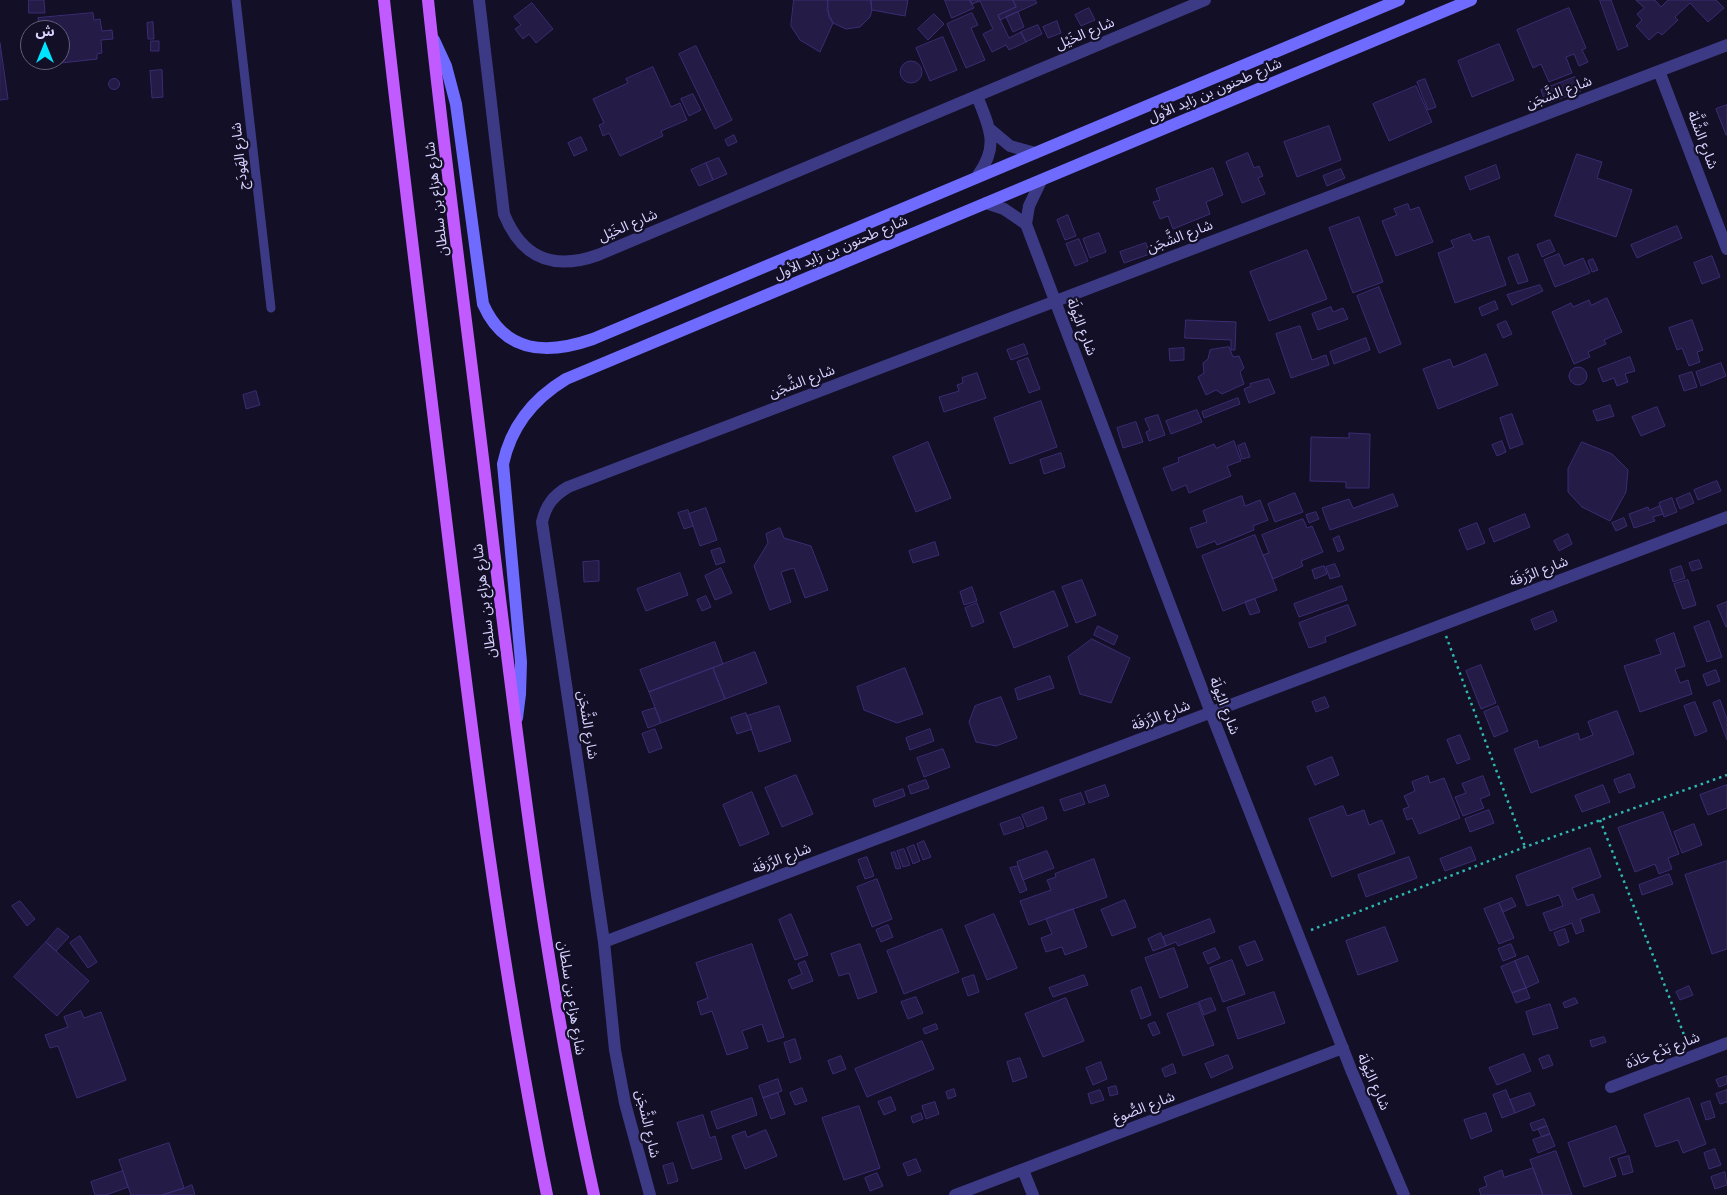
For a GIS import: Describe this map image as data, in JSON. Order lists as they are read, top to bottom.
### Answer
{
  "streets": {
    "main road": ["شارع هزاع بن سلطان"],
    "street": [
      "شارع الخَيْل",
      "شارع طحنون بن زايد الأول",
      "شارع الشَّجَن",
      "شارع الشَّلَّة",
      "شارع اليُولَة",
      "شارع الرَّزفَة",
      "شارع بَدْع حَاذَة",
      "شارع الصُّوغ"
    ],
    "lane": ["شارع الهَودَج"]
  },
  "crossings": [
    ["شارع طحنون بن زايد الأول", "شارع هزاع بن سلطان"],
    ["شارع الشَّجَن", "شارع الشَّلَّة"],
    ["شارع الشَّجَن", "شارع اليُولَة"],
    ["شارع الشَّجَن", "شارع الرَّزفَة"],
    ["شارع اليُولَة", "شارع الرَّزفَة"],
    ["شارع اليُولَة", "شارع الصُّوغ"]
  ],
  "north": "top"
}
